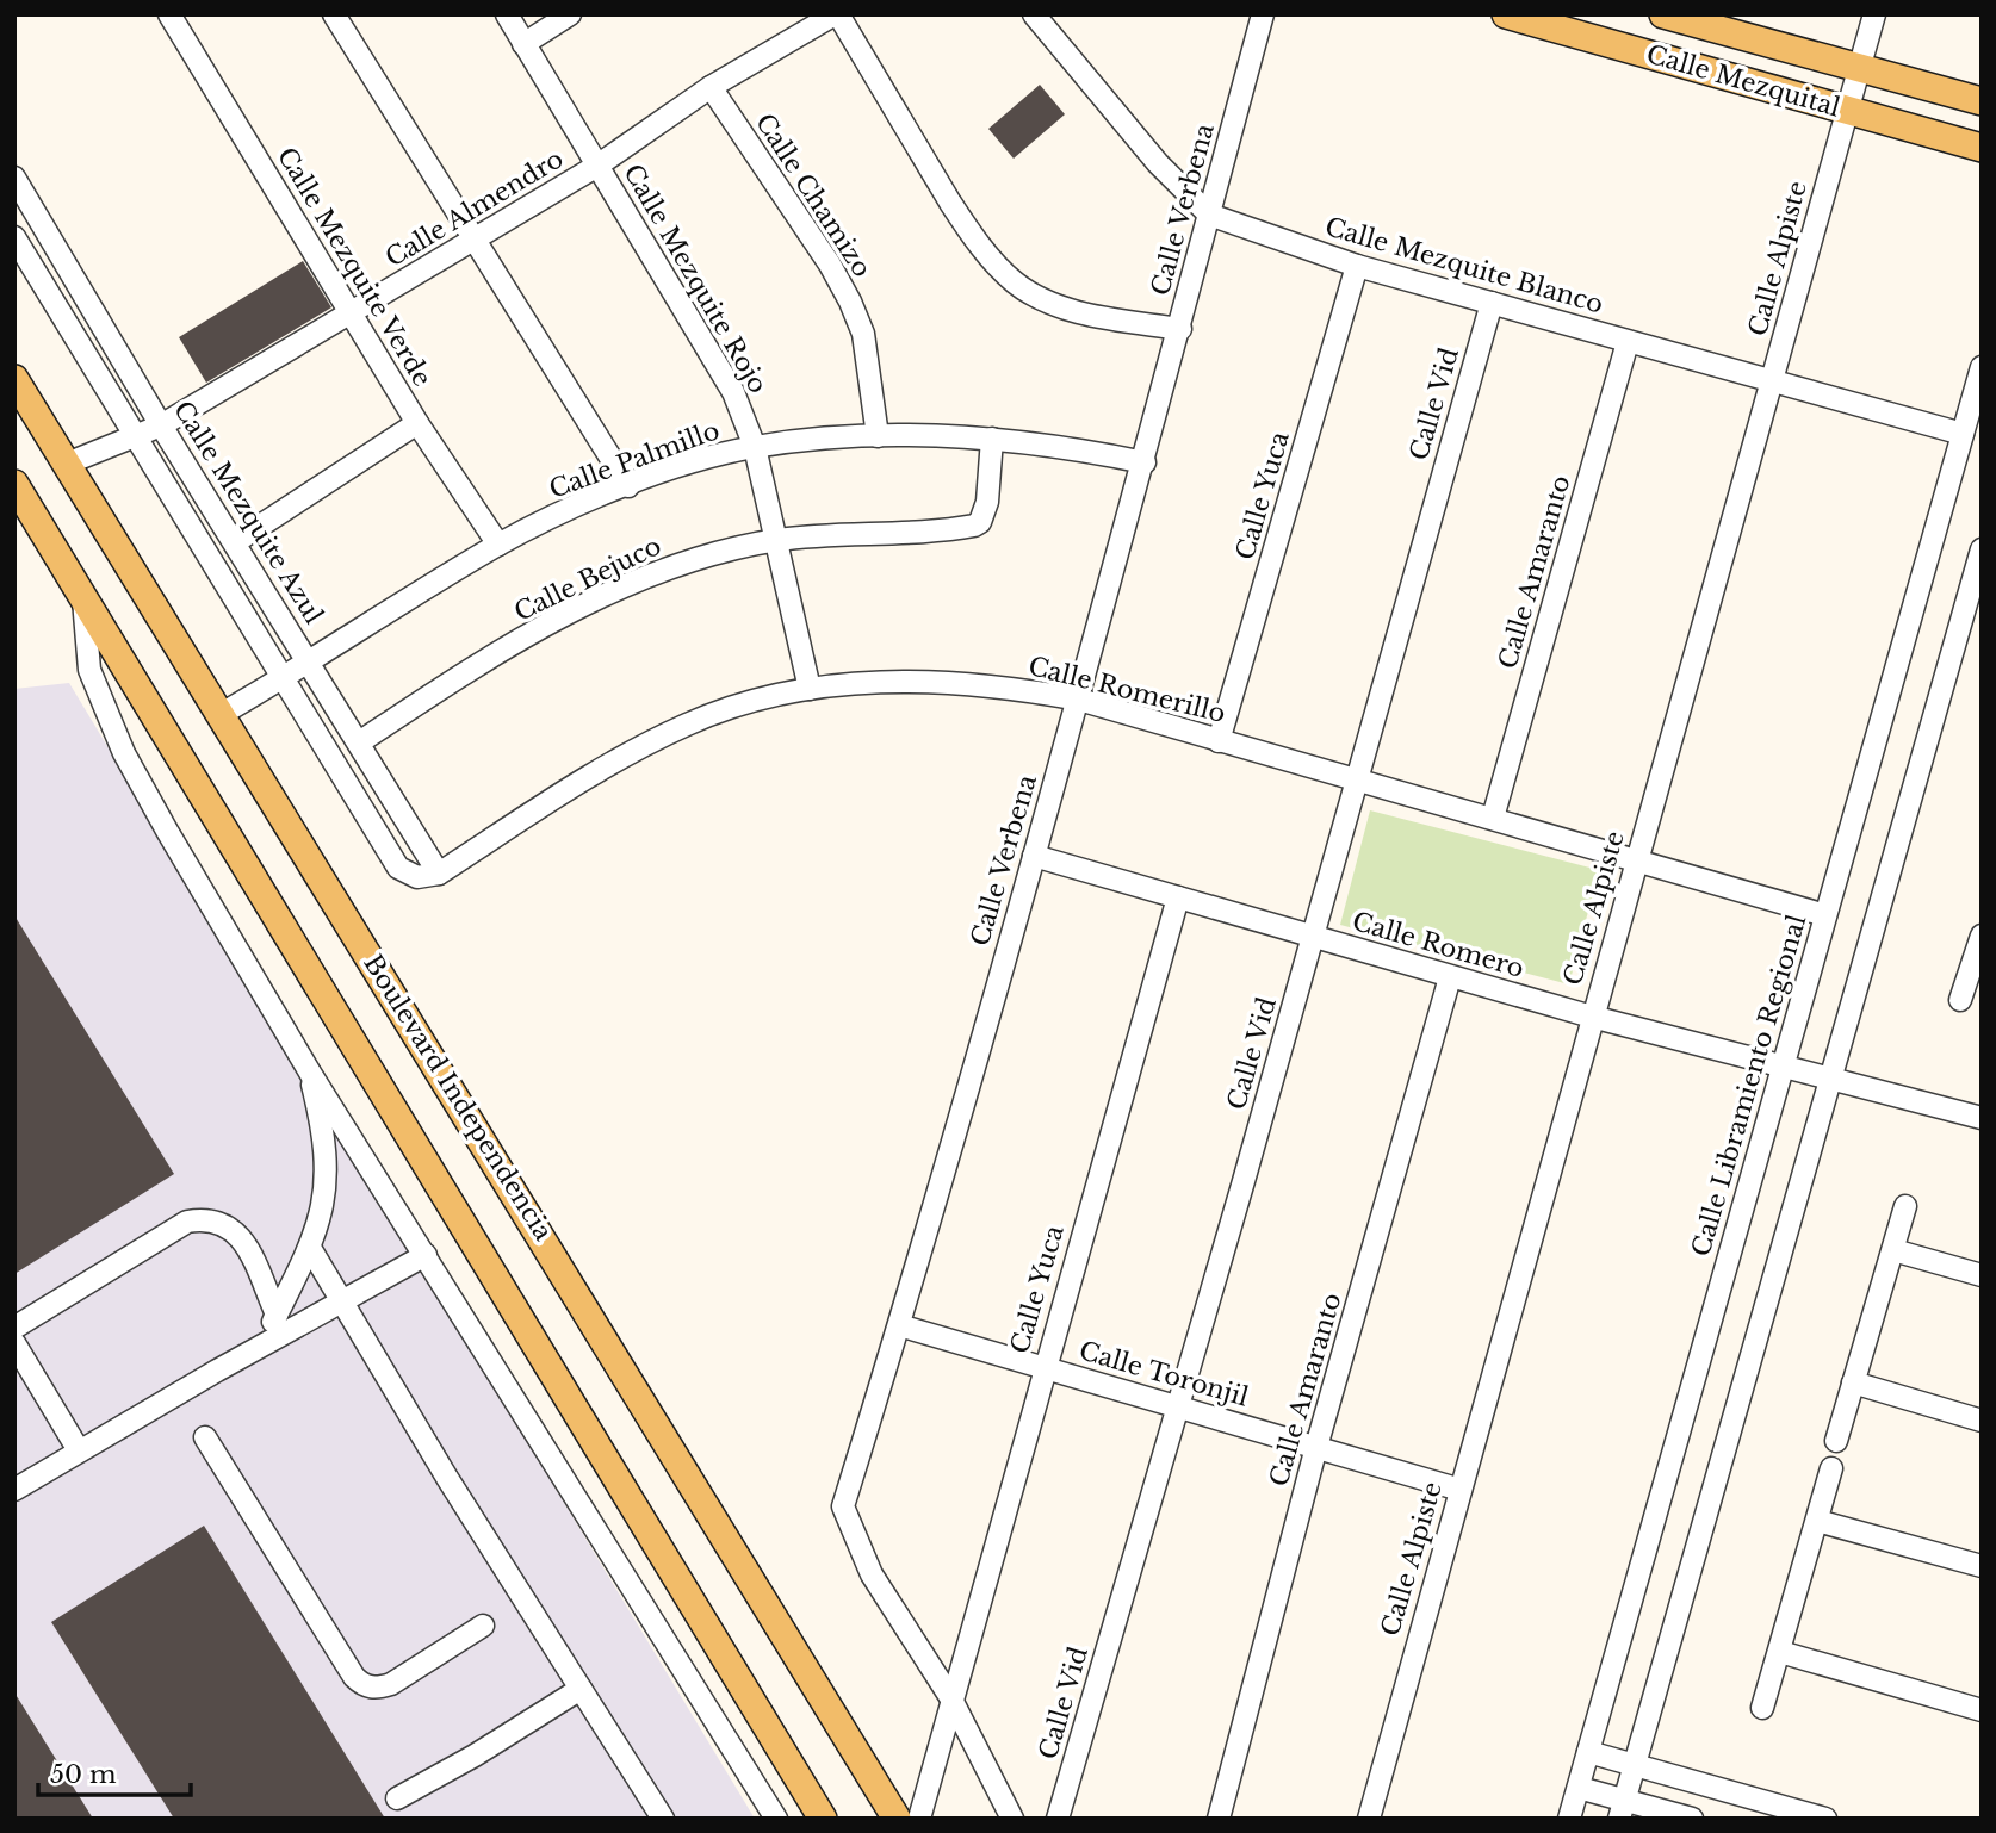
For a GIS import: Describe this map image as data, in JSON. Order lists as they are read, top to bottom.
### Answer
{
  "streets": {
    "main road": ["Calle Mezquital", "Boulevard Independencia"],
    "street": [
      "Calle Chamizo",
      "Calle Almendro",
      "Calle Verbena",
      "Calle Alpiste",
      "Calle Mezquite Blanco",
      "Calle Mezquite Verde",
      "Calle Mezquite Rojo",
      "Calle Vid",
      "Calle Palmillo",
      "Calle Yuca",
      "Calle Mezquite Azul",
      "Calle Amaranto",
      "Calle Bejuco",
      "Calle Romerillo",
      "Calle Romero",
      "Calle Libramiento Regional",
      "Calle Toronjil"
    ]
  },
  "crossings": [
    ["Calle Mezquital", "Calle Alpiste"],
    ["Calle Chamizo", "Calle Almendro"],
    ["Calle Chamizo", "Calle Palmillo"],
    ["Calle Almendro", "Calle Mezquite Verde"],
    ["Calle Almendro", "Calle Mezquite Rojo"],
    ["Calle Almendro", "Calle Mezquite Azul"],
    ["Calle Almendro", "Boulevard Independencia"],
    ["Calle Verbena", "Calle Mezquite Blanco"],
    ["Calle Verbena", "Calle Palmillo"],
    ["Calle Verbena", "Calle Yuca"],
    ["Calle Verbena", "Calle Romerillo"],
    ["Calle Verbena", "Calle Romero"],
    ["Calle Verbena", "Calle Toronjil"],
    ["Calle Alpiste", "Calle Mezquite Blanco"],
    ["Calle Alpiste", "Calle Romerillo"],
    ["Calle Alpiste", "Calle Romero"],
    ["Calle Alpiste", "Calle Toronjil"],
    ["Calle Mezquite Blanco", "Calle Vid"],
    ["Calle Mezquite Blanco", "Calle Yuca"],
    ["Calle Mezquite Blanco", "Calle Amaranto"],
    ["Calle Mezquite Blanco", "Calle Libramiento Regional"],
    ["Calle Mezquite Verde", "Calle Palmillo"],
    ["Calle Mezquite Rojo", "Calle Palmillo"],
    ["Calle Mezquite Rojo", "Calle Bejuco"],
    ["Calle Mezquite Rojo", "Calle Romerillo"],
    ["Calle Vid", "Calle Romerillo"],
    ["Calle Vid", "Calle Romero"],
    ["Calle Vid", "Calle Toronjil"],
    ["Calle Palmillo", "Calle Mezquite Azul"],
    ["Calle Palmillo", "Calle Bejuco"],
    ["Calle Palmillo", "Boulevard Independencia"],
    ["Calle Yuca", "Calle Romerillo"],
    ["Calle Yuca", "Calle Romero"],
    ["Calle Yuca", "Calle Toronjil"],
    ["Calle Mezquite Azul", "Calle Bejuco"],
    ["Calle Mezquite Azul", "Calle Romerillo"],
    ["Calle Amaranto", "Calle Romerillo"],
    ["Calle Amaranto", "Calle Romero"],
    ["Calle Amaranto", "Calle Toronjil"],
    ["Calle Romerillo", "Calle Libramiento Regional"],
    ["Calle Romero", "Calle Libramiento Regional"]
  ],
  "scale_bar": "50 m"
}
